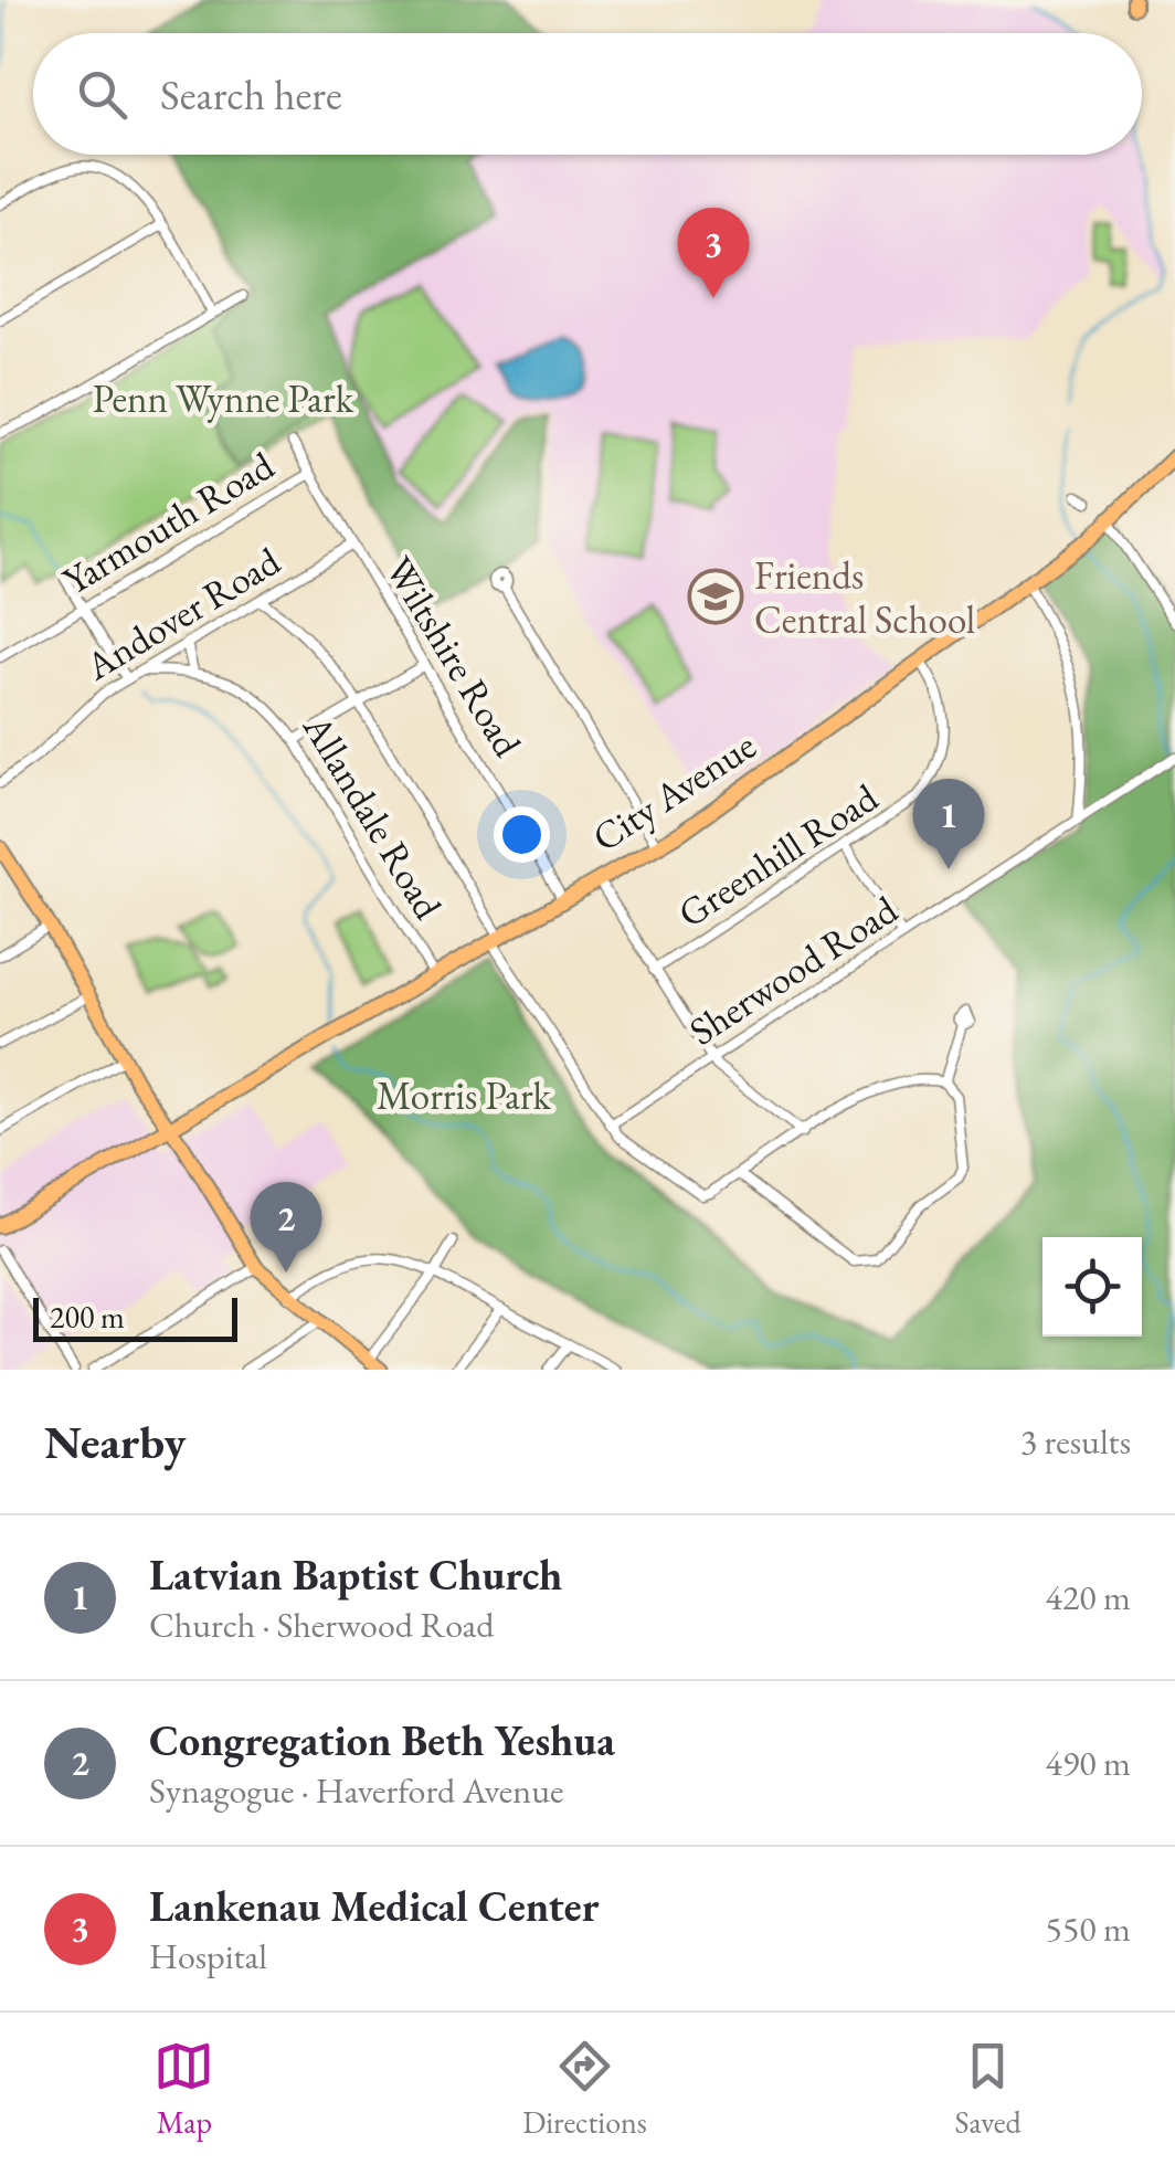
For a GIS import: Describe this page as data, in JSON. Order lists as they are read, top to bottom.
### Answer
{
  "streets": {
    "highway": ["City Avenue"],
    "street": [
      "Yarmouth Road",
      "Andover Road",
      "Wiltshire Road",
      "Allandale Road",
      "Greenhill Road",
      "Sherwood Road"
    ]
  },
  "crossings": [
    ["Yarmouth Road", "Wiltshire Road"],
    ["Andover Road", "Wiltshire Road"],
    ["Andover Road", "Allandale Road"],
    ["Wiltshire Road", "City Avenue"],
    ["City Avenue", "Allandale Road"],
    ["City Avenue", "Greenhill Road"]
  ],
  "parks": ["Penn Wynne Park", "Morris Park"],
  "places": {
    "school or university": ["Friends Central School"]
  },
  "scale_bar": "200 m",
  "page": {
    "search": "Search here",
    "pins": ["3", "1", "2"],
    "scale": "200 m",
    "heading": ["Nearby", "3 results"],
    "list": [
      {
        "mark": "1",
        "name": "Latvian Baptist Church",
        "note": "Church · Sherwood Road",
        "value": "420 m"
      },
      {
        "mark": "2",
        "name": "Congregation Beth Yeshua",
        "note": "Synagogue · Haverford Avenue",
        "value": "490 m"
      },
      {
        "mark": "3",
        "name": "Lankenau Medical Center",
        "note": "Hospital",
        "value": "550 m"
      }
    ],
    "nav": ["Map", "Directions", "Saved"]
  }
}
